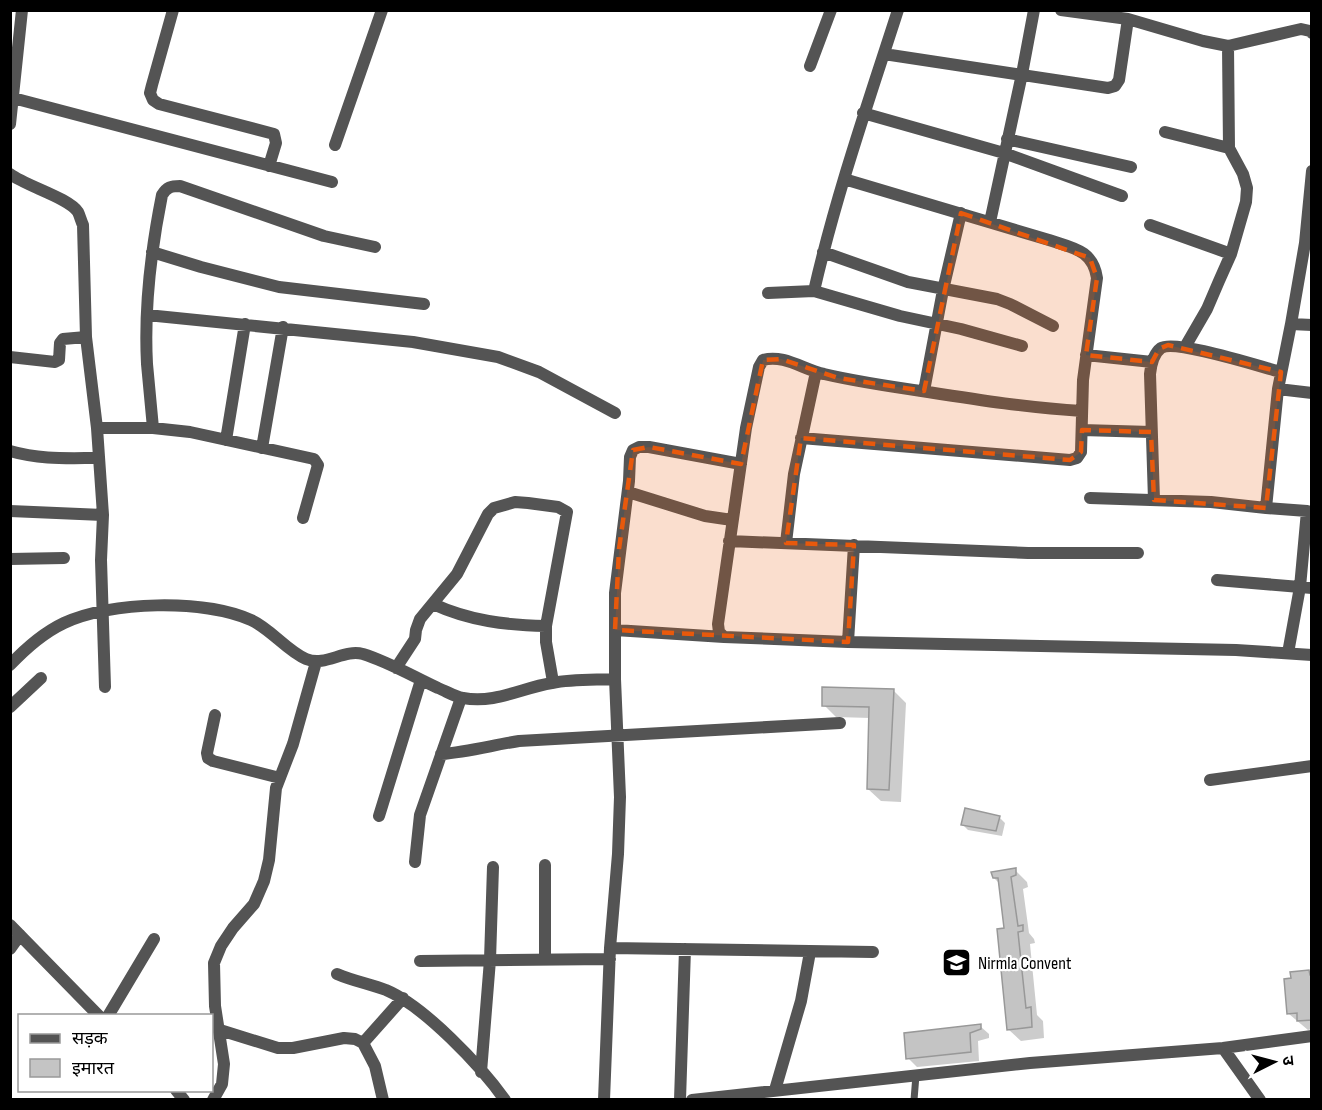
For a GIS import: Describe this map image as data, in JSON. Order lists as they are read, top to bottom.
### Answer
{
  "places": {
    "school or university": ["Nirmla Convent"]
  },
  "legend": ["सड़क", "इमारत"],
  "north": "right"
}
